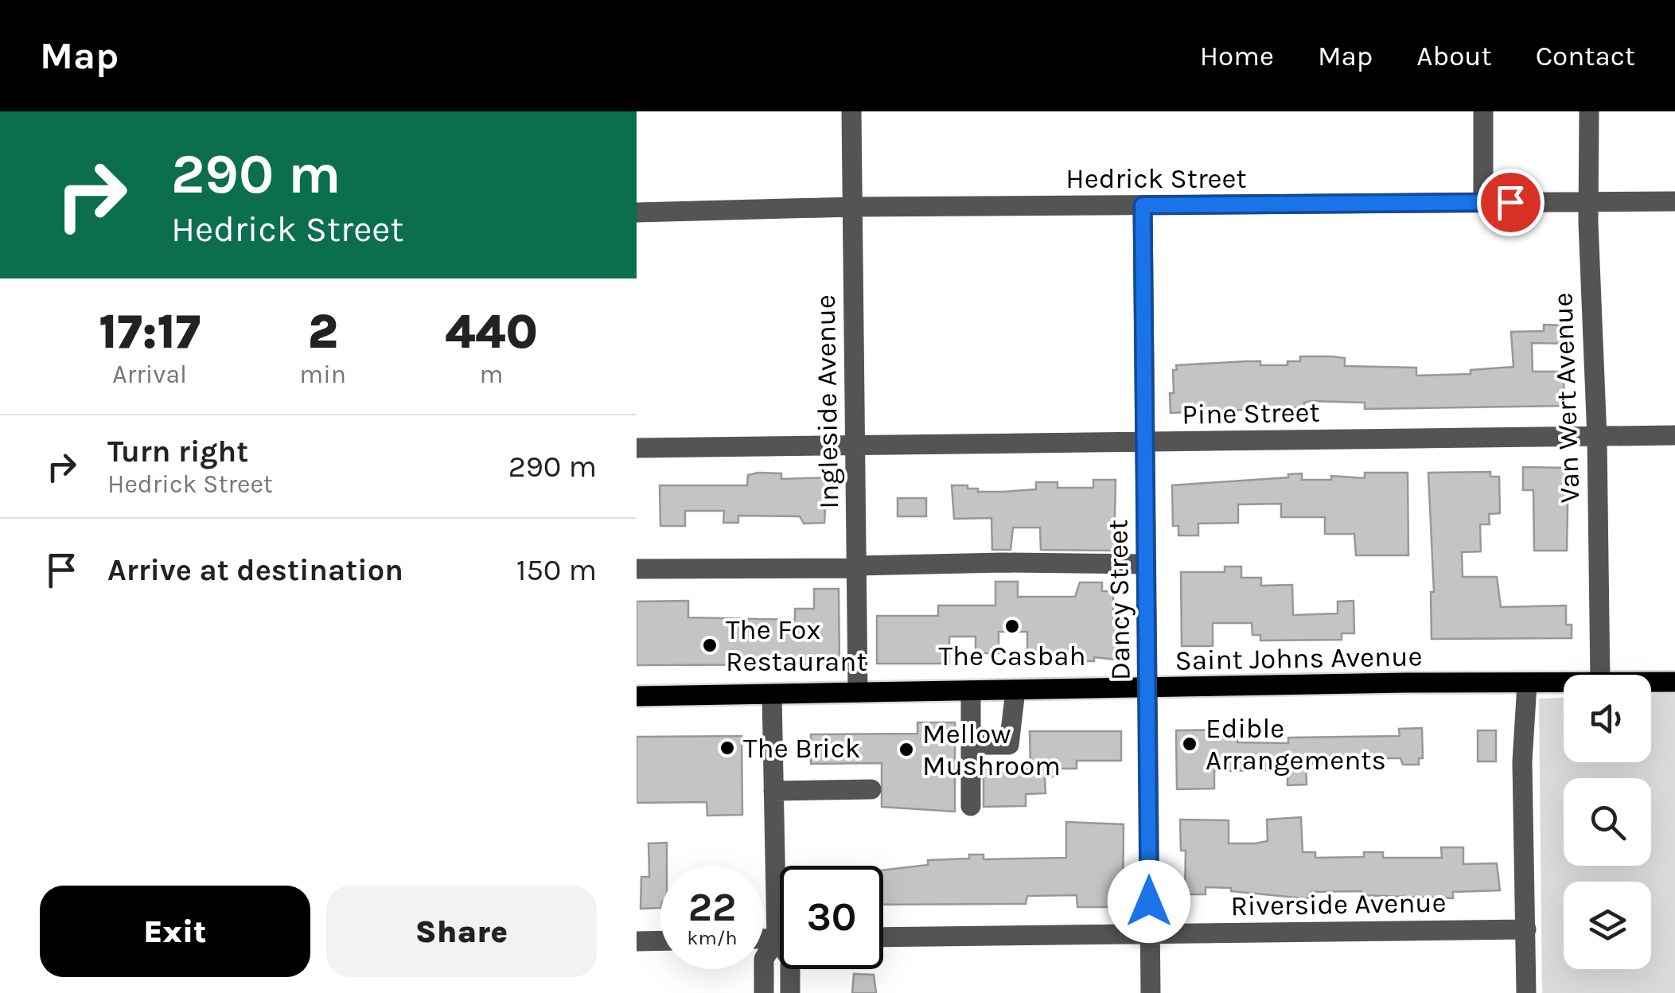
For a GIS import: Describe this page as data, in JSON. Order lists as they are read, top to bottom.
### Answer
{
  "streets": {
    "main road": ["Saint Johns Avenue"],
    "street": [
      "Hedrick Street",
      "Van Wert Avenue",
      "Ingleside Avenue",
      "Pine Street",
      "Dancy Street",
      "Riverside Avenue"
    ]
  },
  "crossings": [
    ["Hedrick Street", "Van Wert Avenue"],
    ["Hedrick Street", "Ingleside Avenue"],
    ["Hedrick Street", "Dancy Street"],
    ["Van Wert Avenue", "Pine Street"],
    ["Ingleside Avenue", "Pine Street"],
    ["Ingleside Avenue", "Saint Johns Avenue"],
    ["Pine Street", "Dancy Street"],
    ["Dancy Street", "Saint Johns Avenue"],
    ["Dancy Street", "Riverside Avenue"]
  ],
  "places": [
    "The Casbah",
    "The Fox Restaurant",
    "Edible Arrangements",
    "The Brick",
    "Mellow Mushroom"
  ],
  "page": {
    "header": "Map",
    "nav": [
      "Home",
      "Map",
      "About",
      "Contact"
    ],
    "turn": ["290 m", "Hedrick Street"],
    "eta": [
      "17:17",
      "Arrival",
      "2",
      "min",
      "440",
      "m"
    ],
    "list": [
      {
        "name": "Turn right",
        "note": "Hedrick Street",
        "value": "290 m"
      },
      {
        "name": "Arrive at destination",
        "value": "150 m"
      }
    ],
    "speed": "22 km/h",
    "limit": "30",
    "buttons": ["Exit", "Share"]
  }
}
